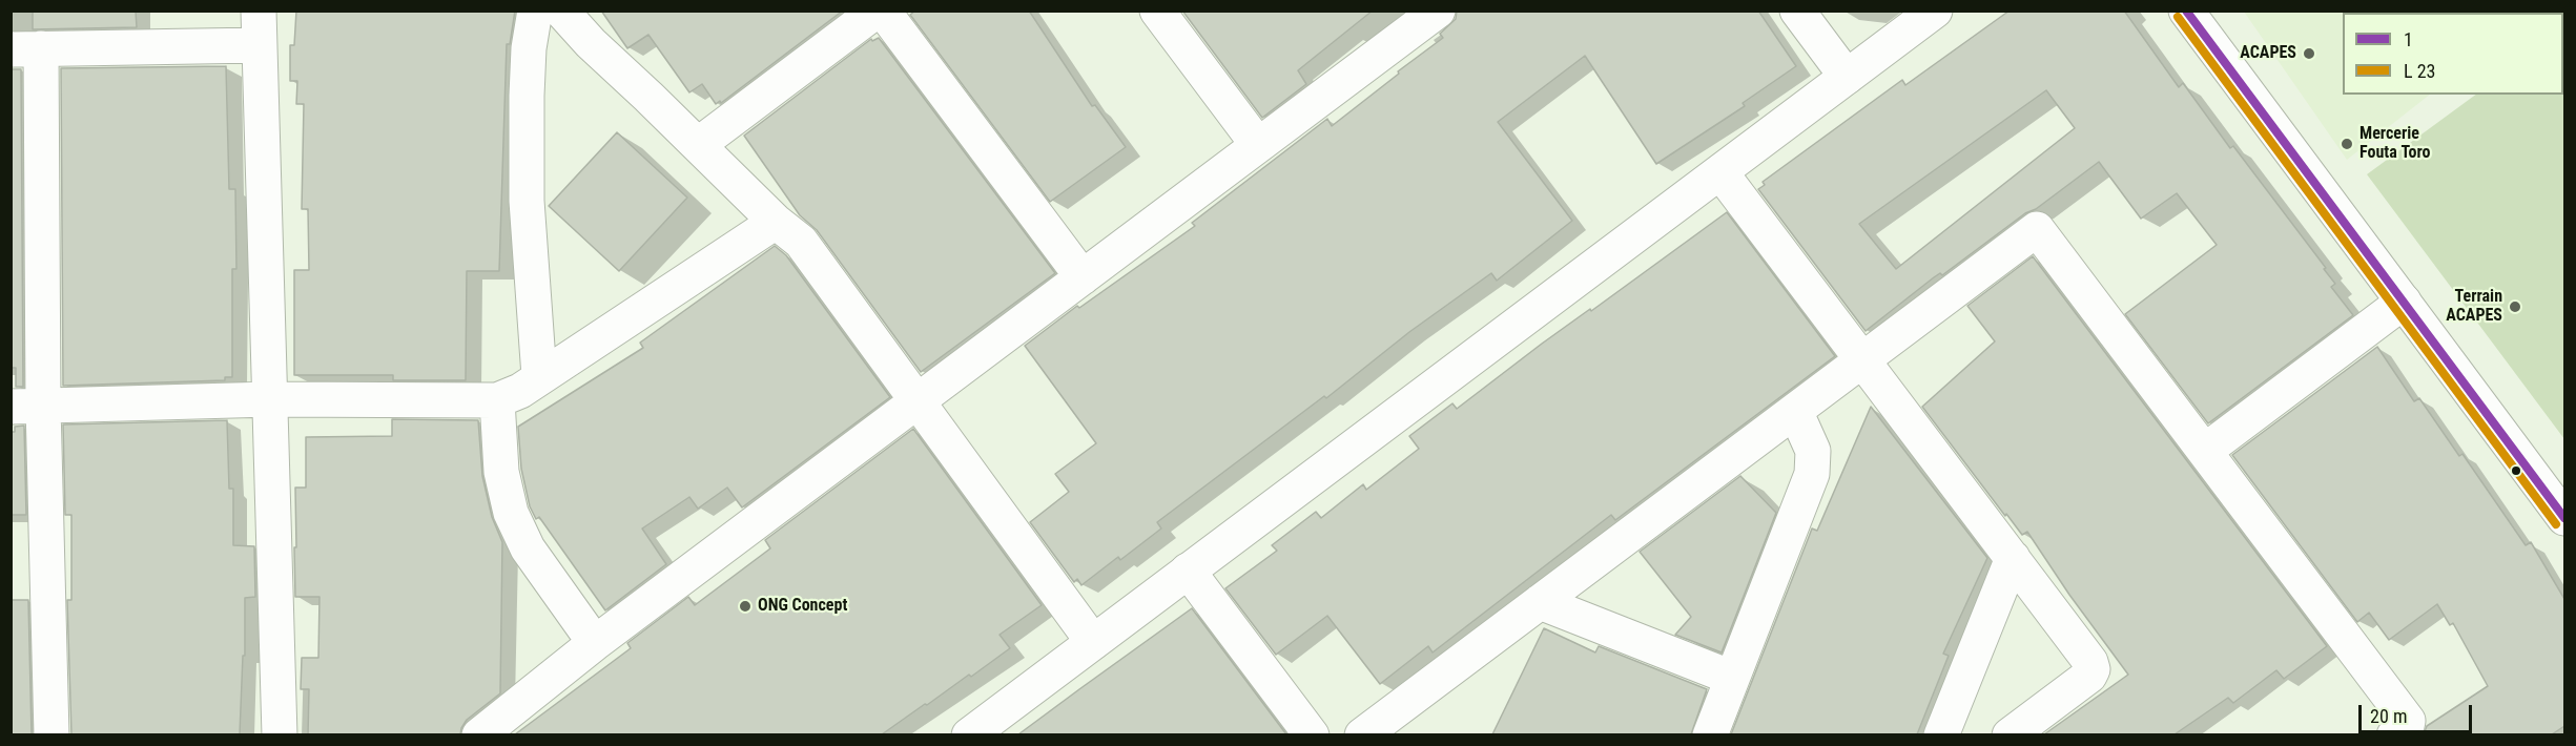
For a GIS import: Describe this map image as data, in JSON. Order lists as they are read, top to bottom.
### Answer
{
  "places": [
    "ACAPES",
    "Mercerie Fouta Toro",
    "Terrain ACAPES",
    "ONG Concept"
  ],
  "lines": ["transit line 1"],
  "legend": ["1", "L 23"],
  "scale_bar": "20 m"
}
